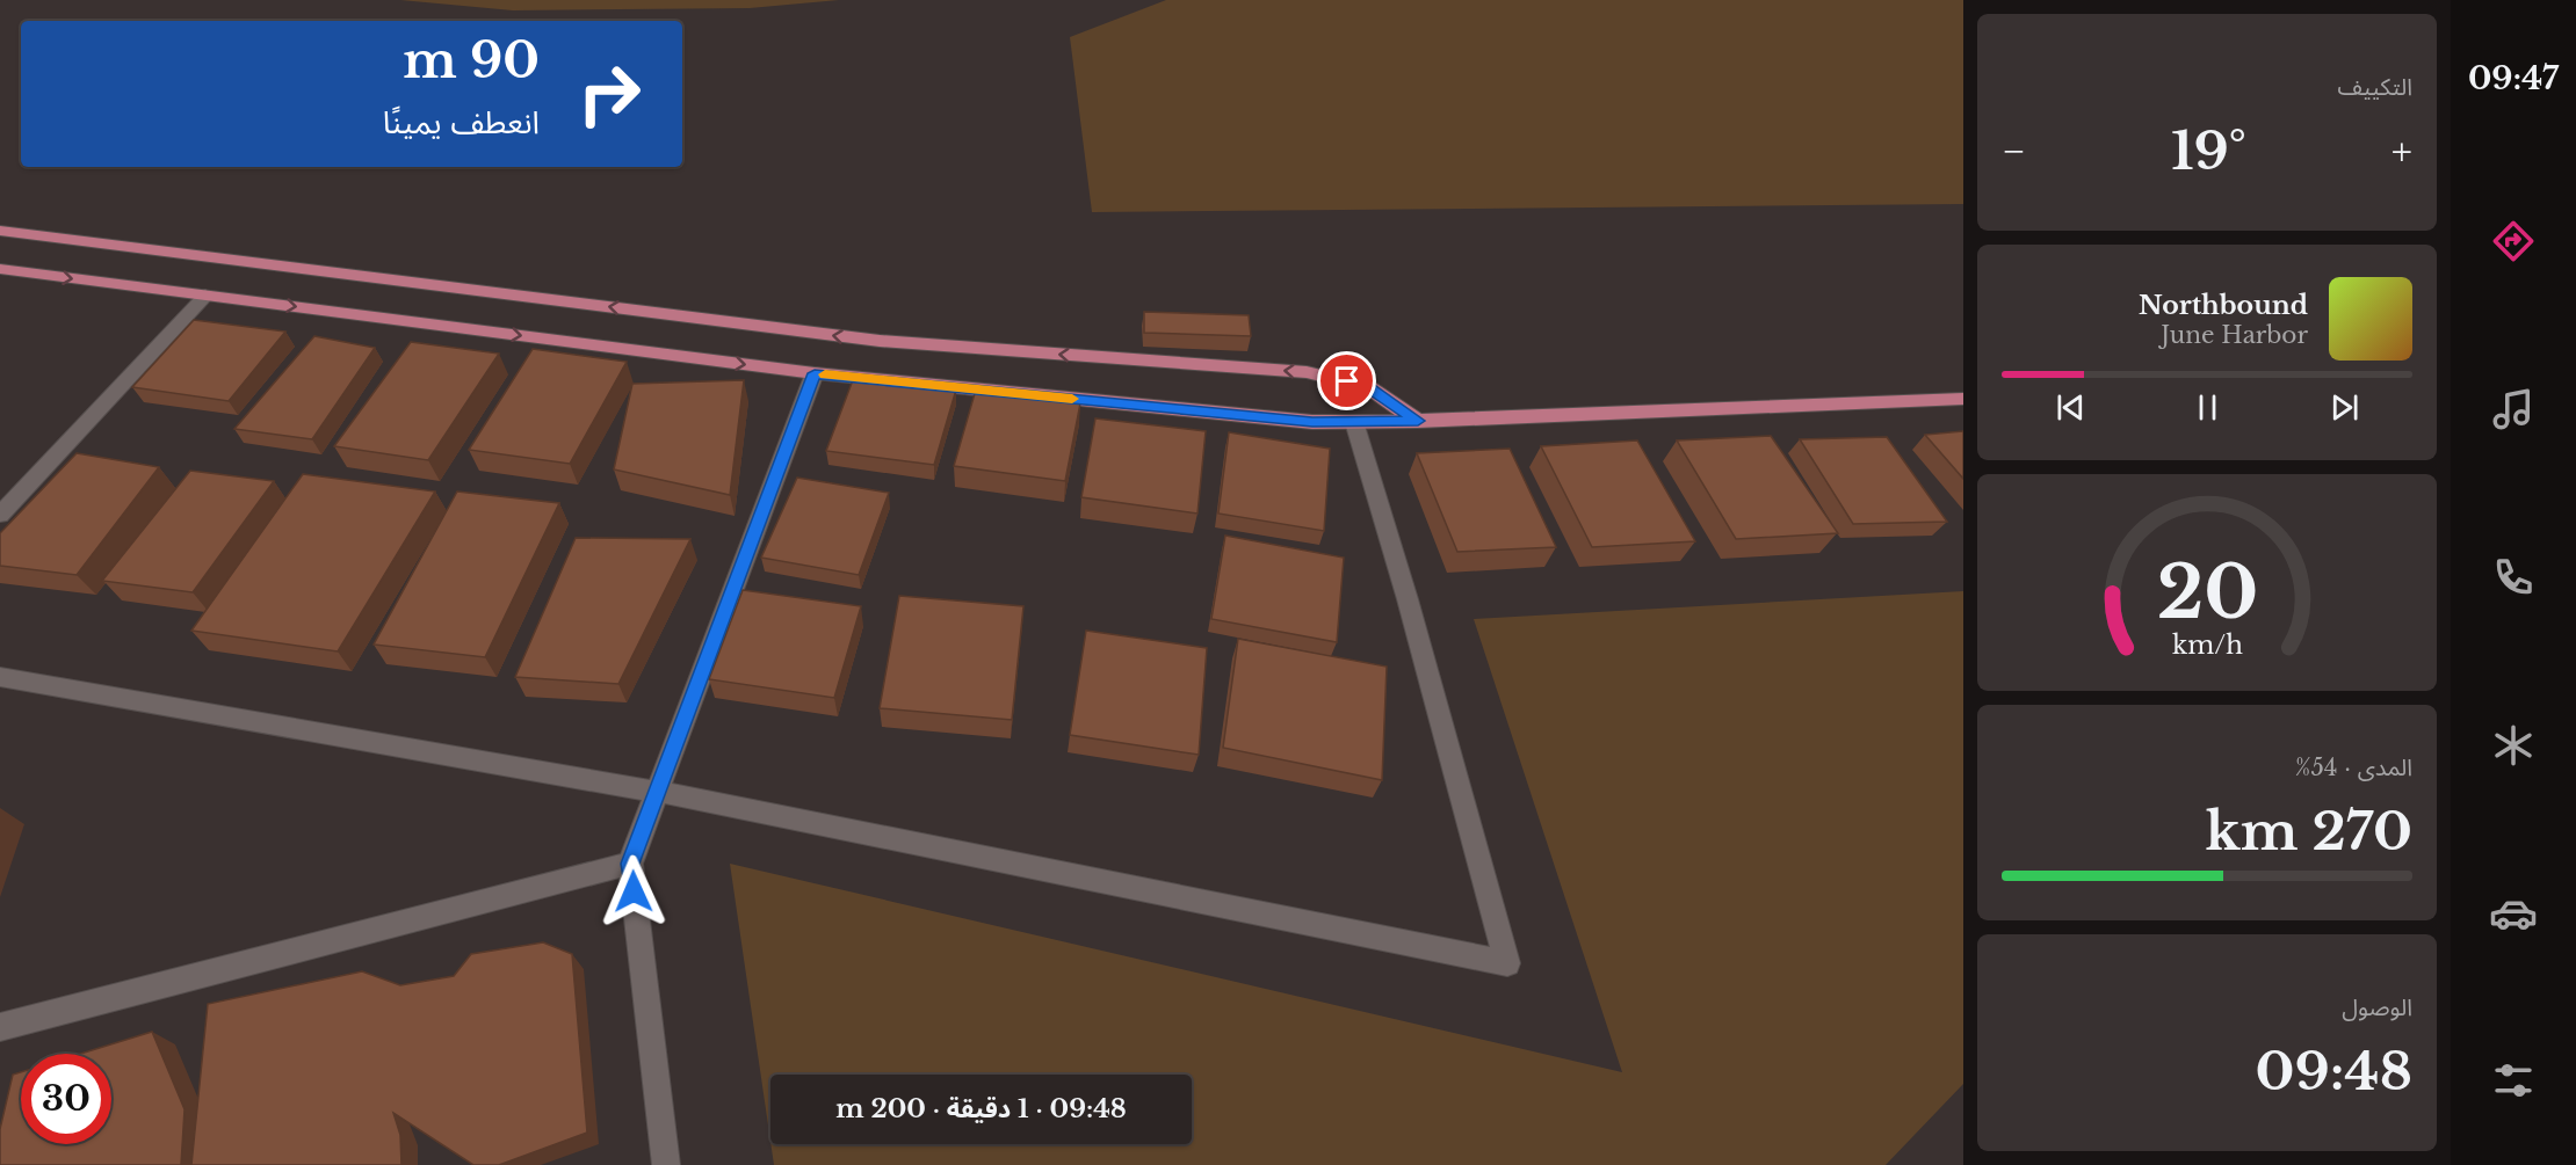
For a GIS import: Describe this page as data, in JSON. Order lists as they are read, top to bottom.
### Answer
{
  "page": {
    "tabs": "09:47",
    "tile": [
      "التكييف",
      ["المدى · 54%", "270 km"],
      ["الوصول", "09:48"]
    ],
    "turn": ["90 m", "انعطف يمينًا"],
    "heat": ["−", "19°", "+"],
    "song": ["Northbound", "June Harbor"],
    "limit": "30",
    "trip": "09:48 · 1 دقيقة · 200 m",
    "gauge": ["20", "km/h"]
  }
}
